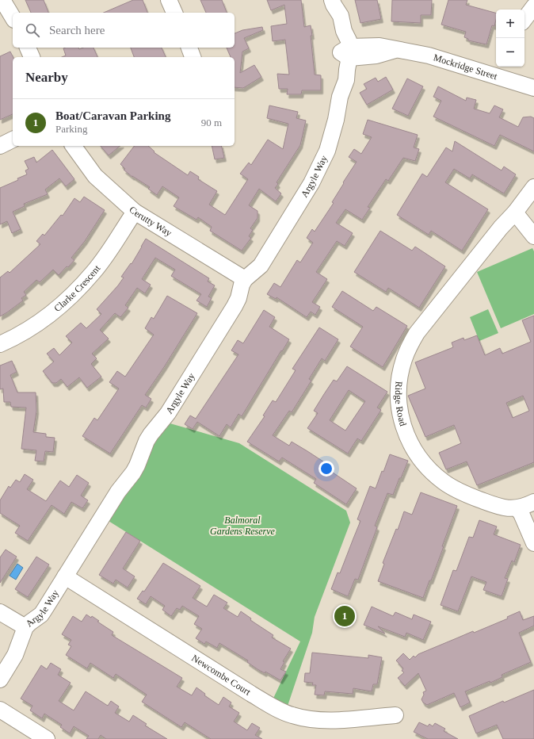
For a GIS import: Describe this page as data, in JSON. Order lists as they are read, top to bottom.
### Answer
{
  "streets": {
    "street": [
      "Mockridge Street",
      "Argyle Way",
      "Cerutty Way",
      "Clarke Crescent",
      "Ridge Road",
      "Newcombe Court"
    ]
  },
  "crossings": [
    ["Mockridge Street", "Argyle Way"],
    ["Argyle Way", "Cerutty Way"],
    ["Argyle Way", "Newcombe Court"],
    ["Cerutty Way", "Clarke Crescent"]
  ],
  "parks": ["Balmoral Gardens Reserve"],
  "page": {
    "map_buttons": ["+", "−"],
    "search": "Search here",
    "heading": "Nearby",
    "list": [
      {
        "mark": "1",
        "name": "Boat/Caravan Parking",
        "note": "Parking",
        "value": "90 m"
      }
    ],
    "pins": "1"
  }
}
